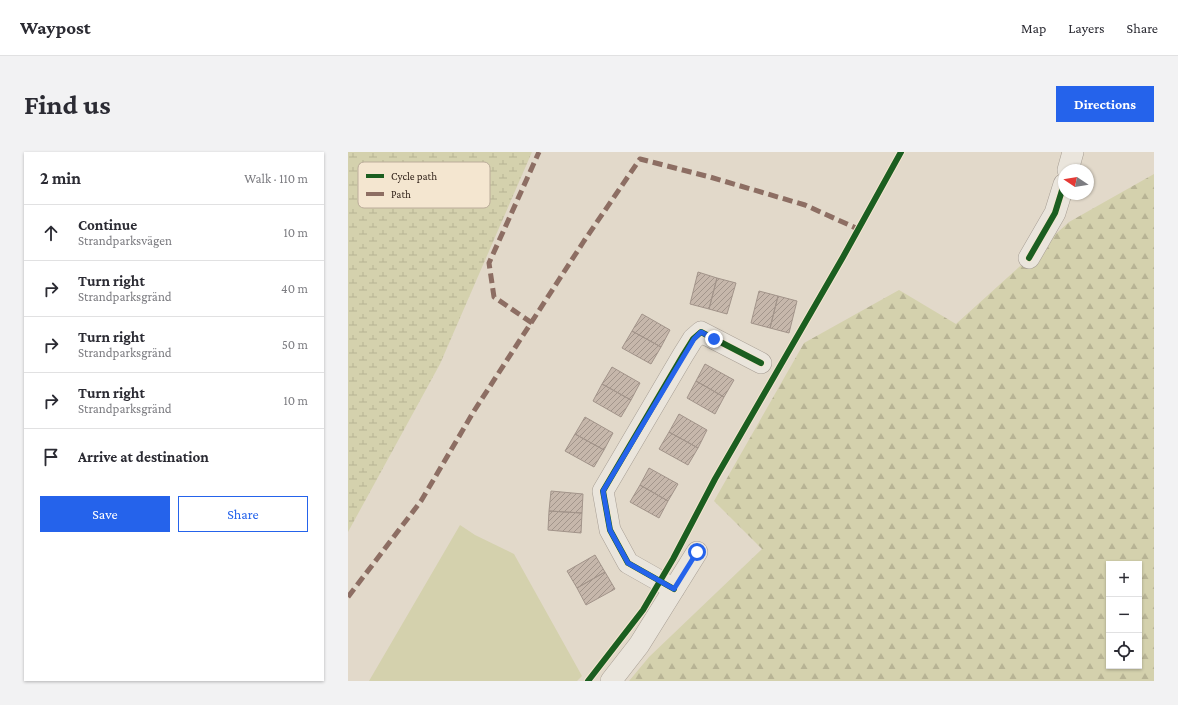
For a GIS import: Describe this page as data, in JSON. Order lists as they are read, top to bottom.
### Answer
{
  "legend": ["Cycle path", "Path"],
  "north": "left",
  "page": {
    "header": "Waypost",
    "nav": ["Map", "Layers", "Share"],
    "buttons": [
      "Directions",
      ["Save", "Share"]
    ],
    "title": "Find us",
    "heading": ["2 min", "Walk · 110 m"],
    "list": [
      ["Continue", "Strandparksvägen", "10 m"],
      ["Turn right", "Strandparksgränd", "40 m"],
      ["Turn right", "Strandparksgränd", "50 m"],
      ["Turn right", "Strandparksgränd", "10 m"],
      "Arrive at destination"
    ],
    "map_buttons": ["+", "−"]
  }
}
